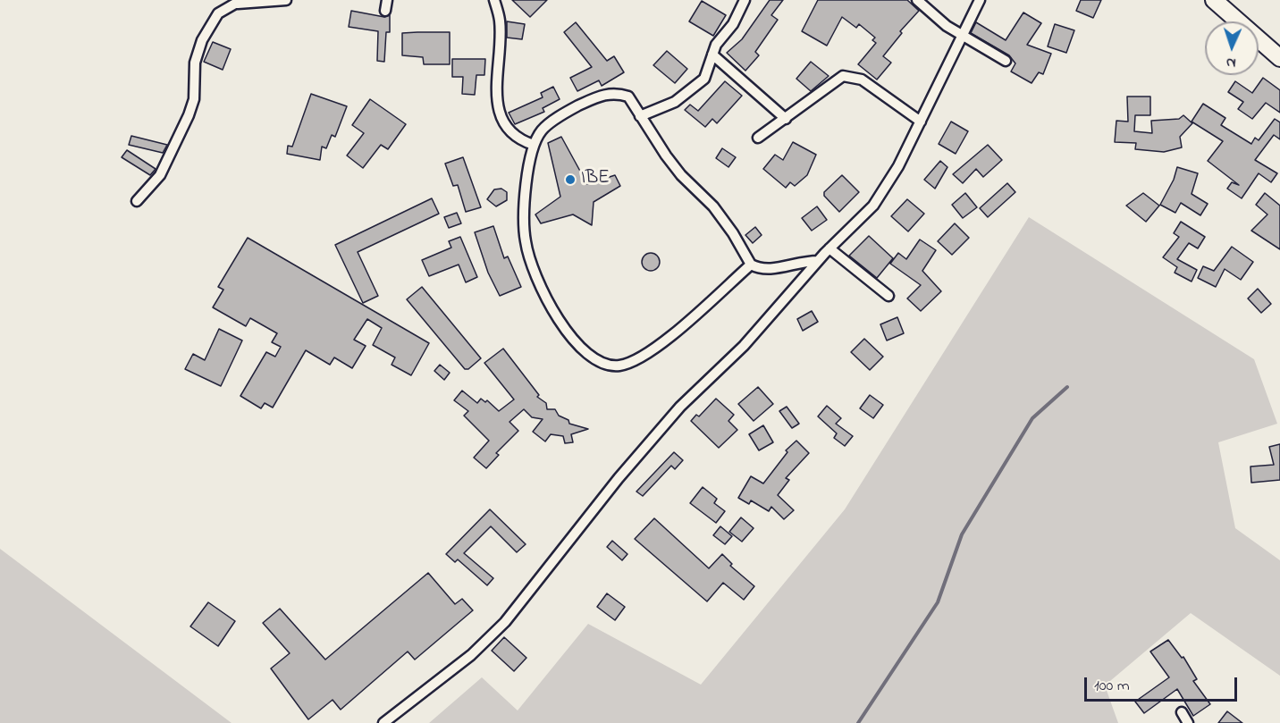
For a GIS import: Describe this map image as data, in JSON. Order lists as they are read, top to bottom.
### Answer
{
  "places": ["IBE"],
  "scale_bar": "100 m",
  "north": "bottom"
}
